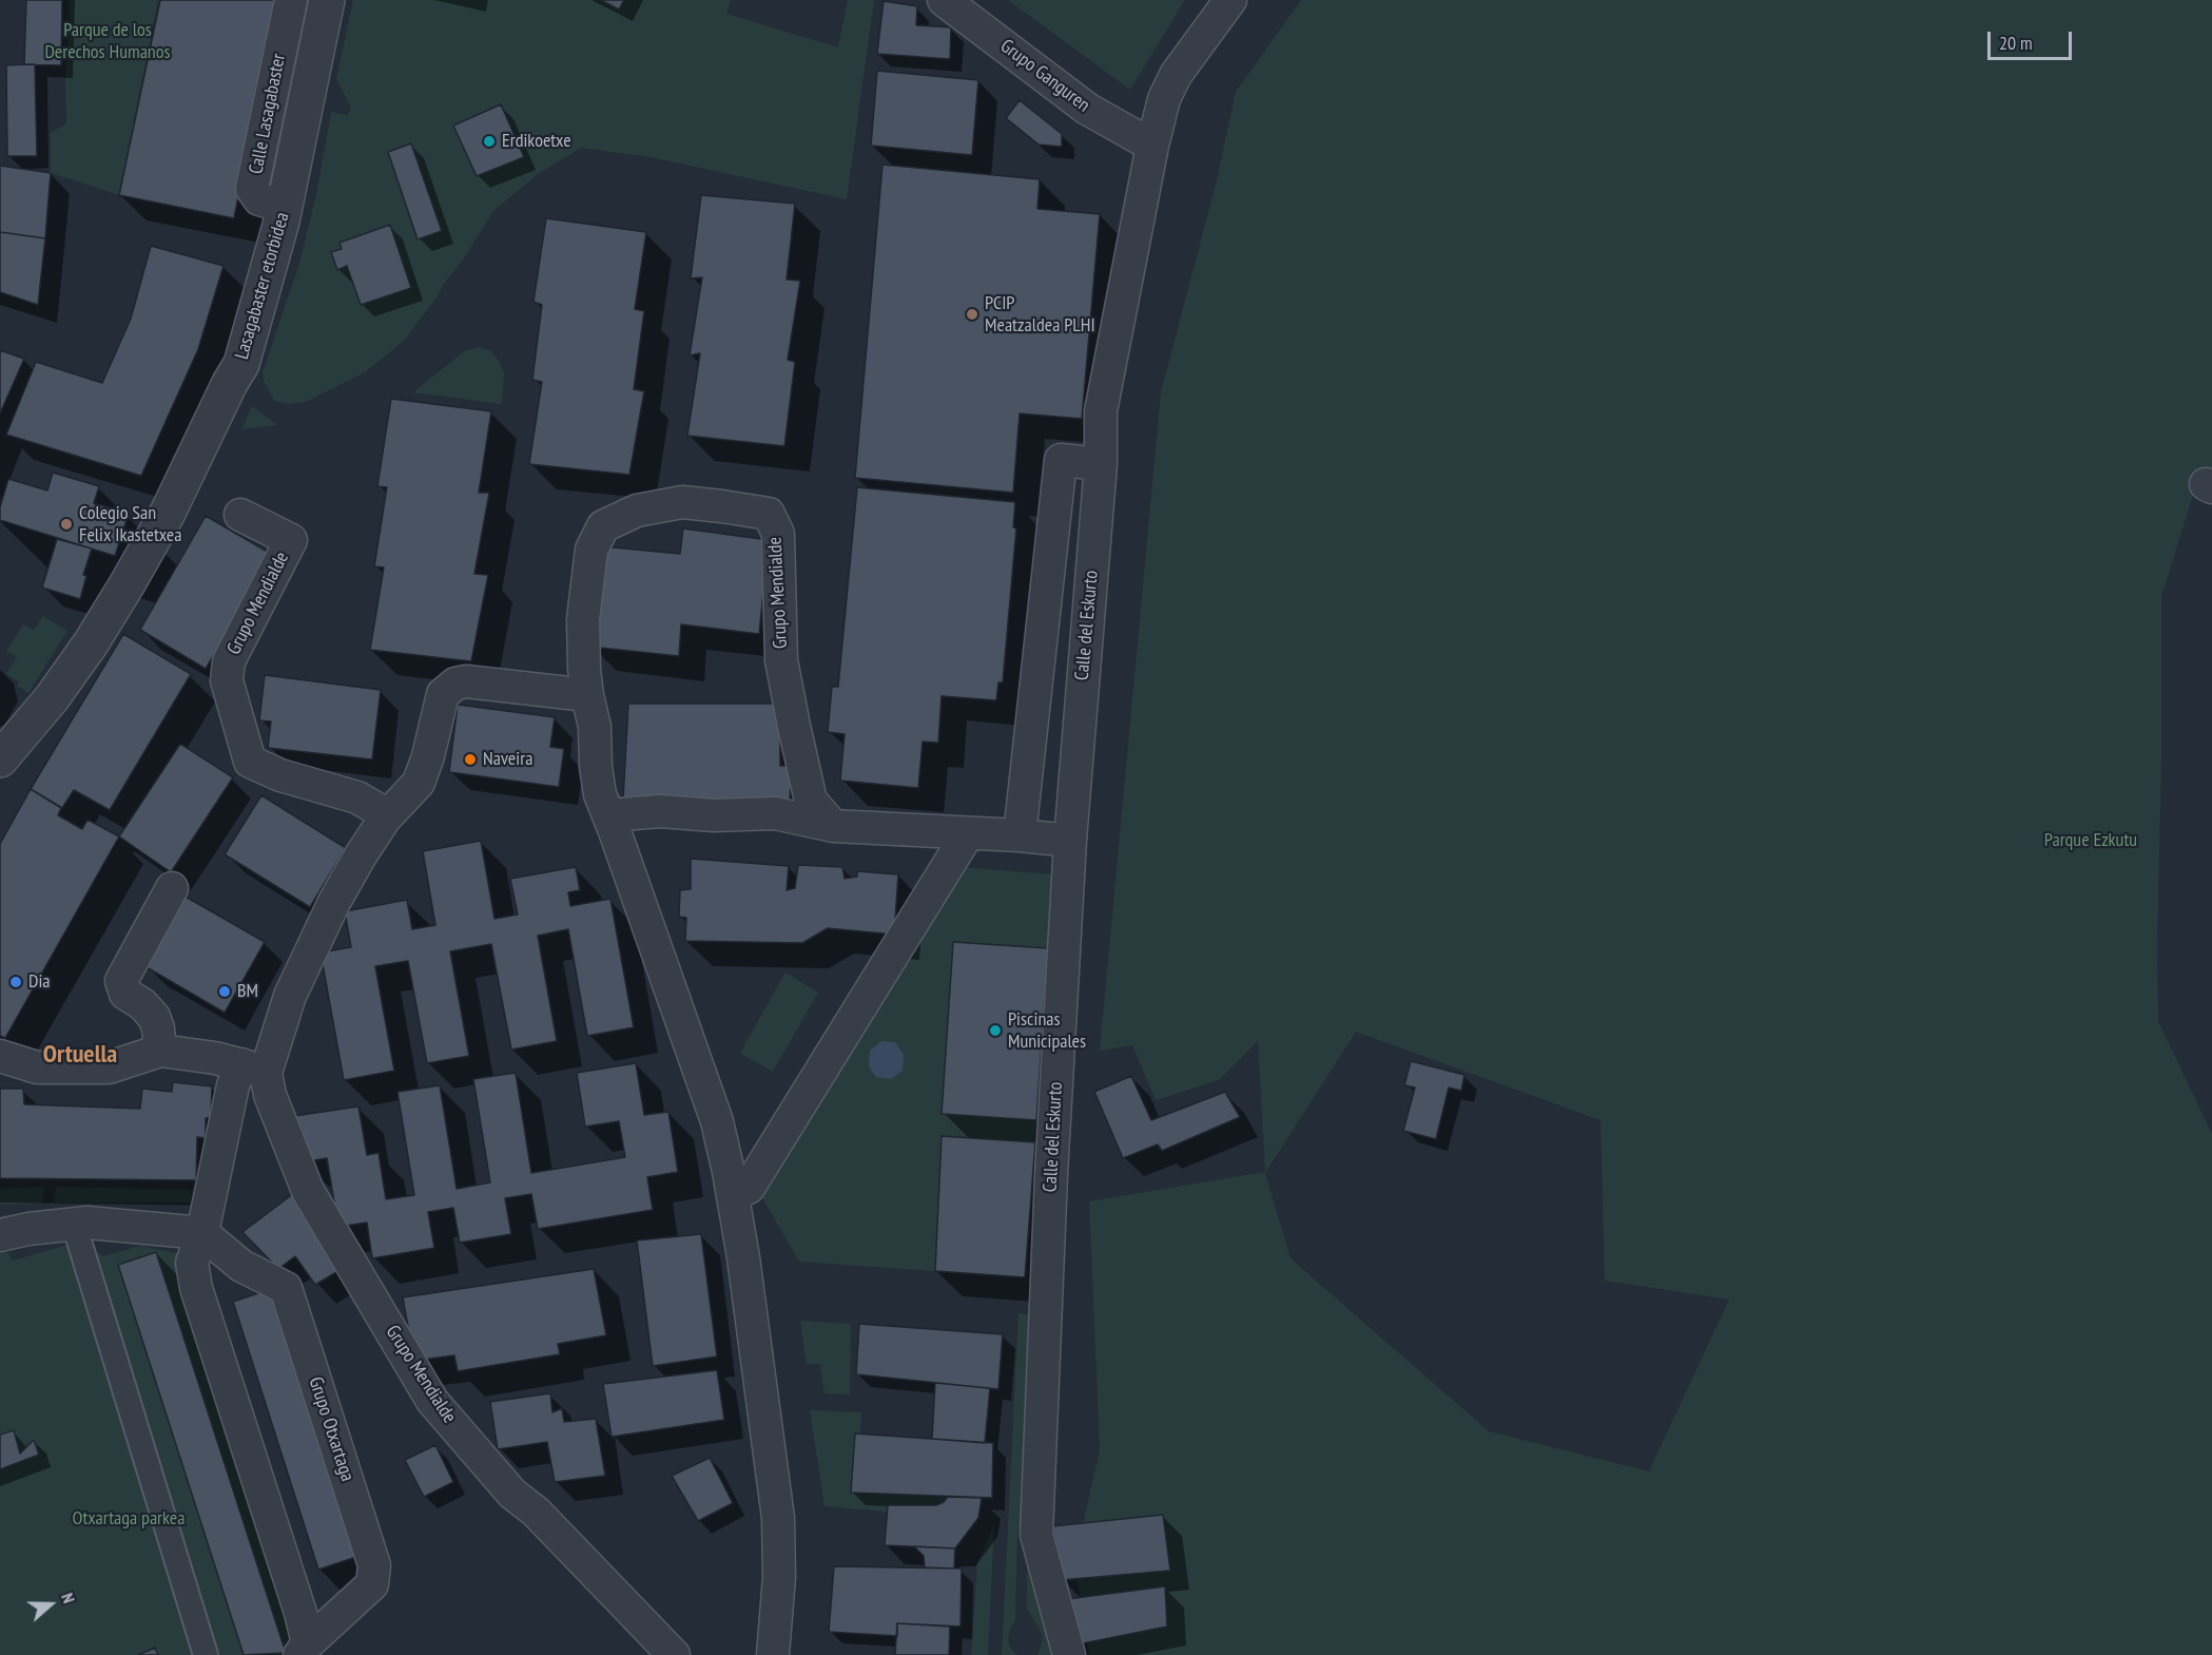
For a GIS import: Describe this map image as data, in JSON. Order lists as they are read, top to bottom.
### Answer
{
  "streets": {
    "street": [
      "Grupo Ganguren",
      "Calle Lasagabaster",
      "Lasagabaster etorbidea",
      "Grupo Mendialde",
      "Calle del Eskurto",
      "Grupo Otxartaga"
    ]
  },
  "crossings": [
    ["Grupo Ganguren", "Calle del Eskurto"],
    ["Calle Lasagabaster", "Lasagabaster etorbidea"]
  ],
  "districts": ["Ortuella"],
  "parks": ["Parque de los Derechos Humanos", "Parque Ezkutu", "Otxartaga parkea"],
  "places": [
    "Erdikoetxe",
    "PCIP Meatzaldea PLHI",
    "Colegio San Felix Ikastetxea",
    "Naveira",
    "Dia",
    "BM",
    "Piscinas Municipales"
  ],
  "scale_bar": "20 m",
  "north": "right"
}
